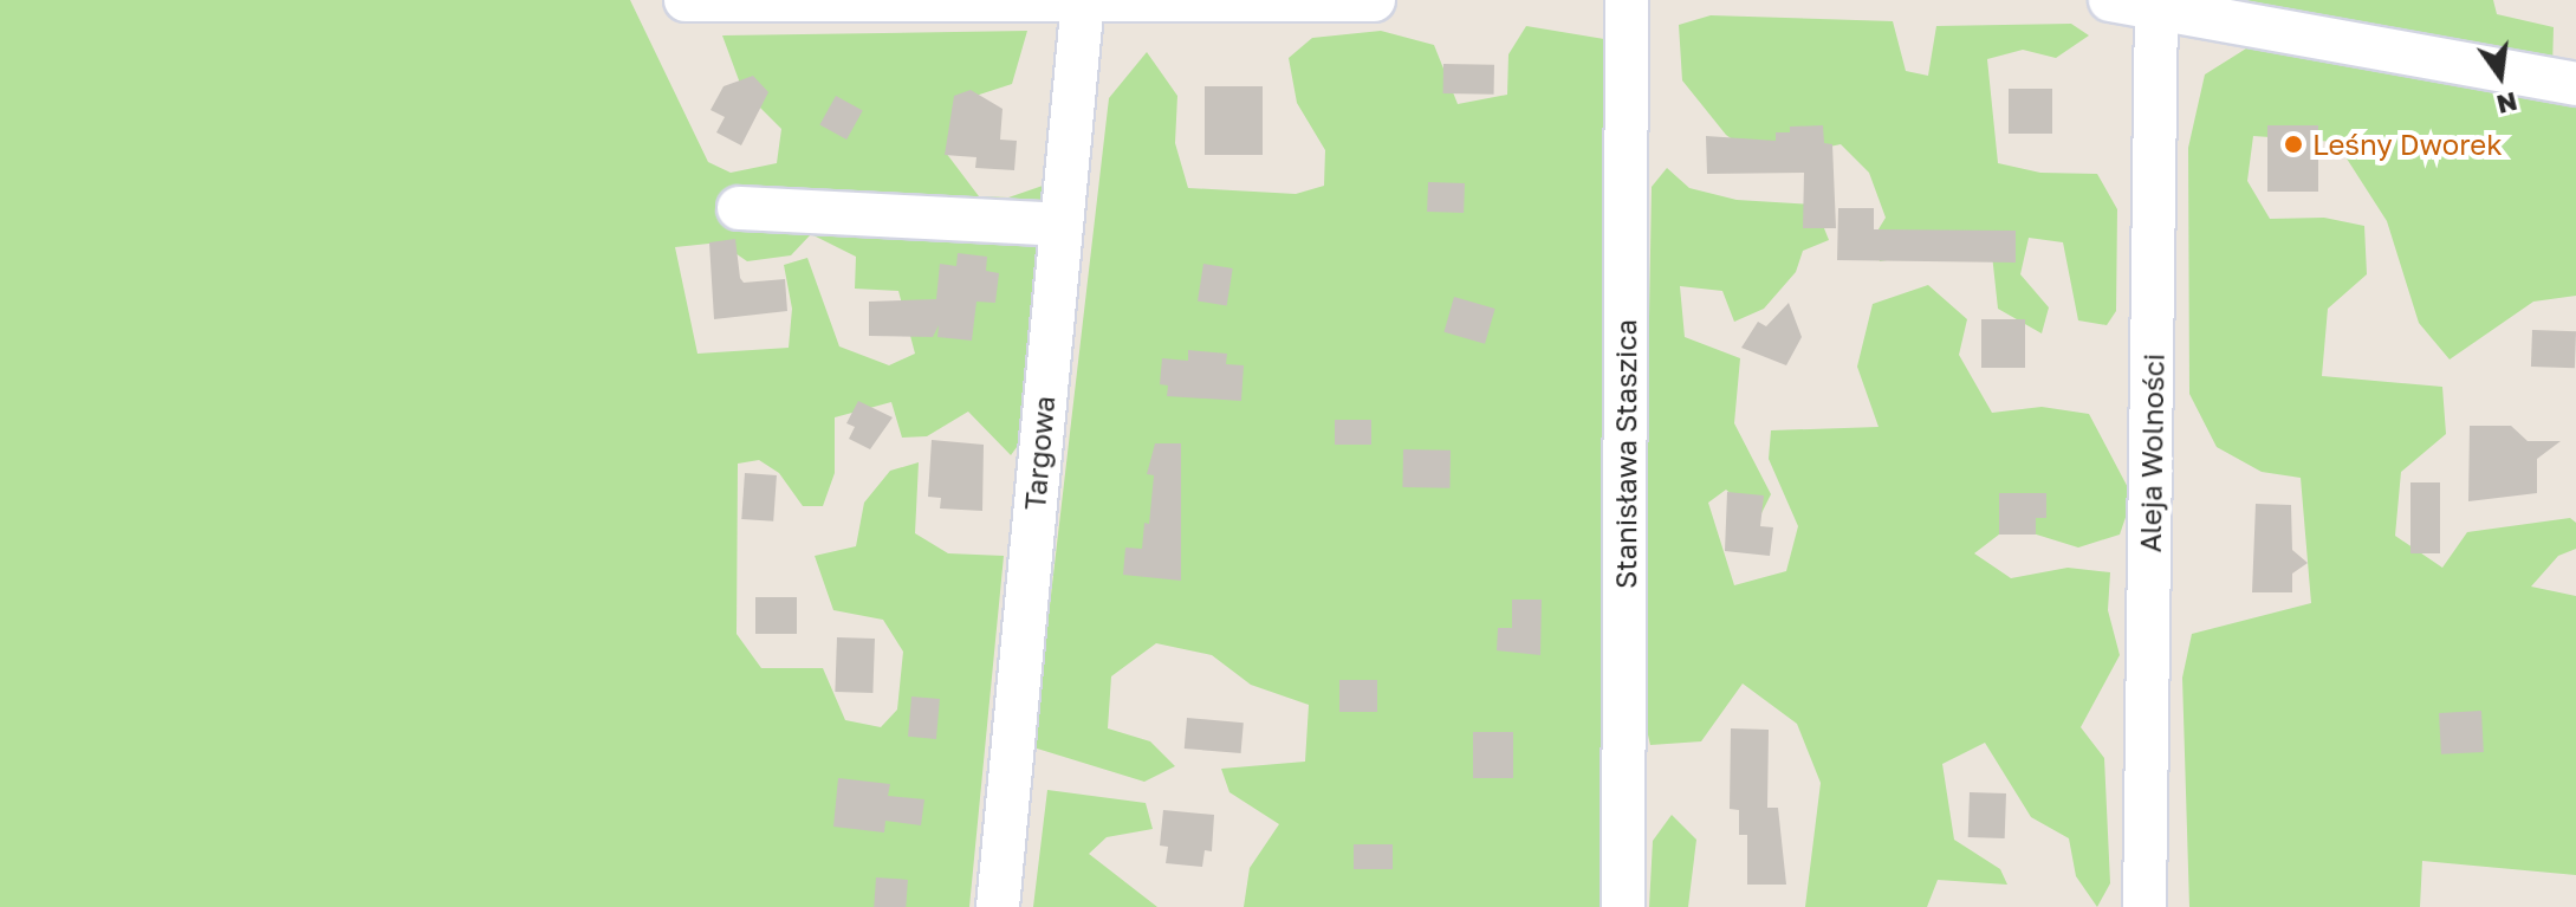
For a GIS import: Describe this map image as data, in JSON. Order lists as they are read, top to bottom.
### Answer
{
  "streets": {
    "street": ["Targowa", "Aleja Wolności", "Stanisława Staszica"]
  },
  "places": ["Leśny Dworek"],
  "north": "bottom"
}
